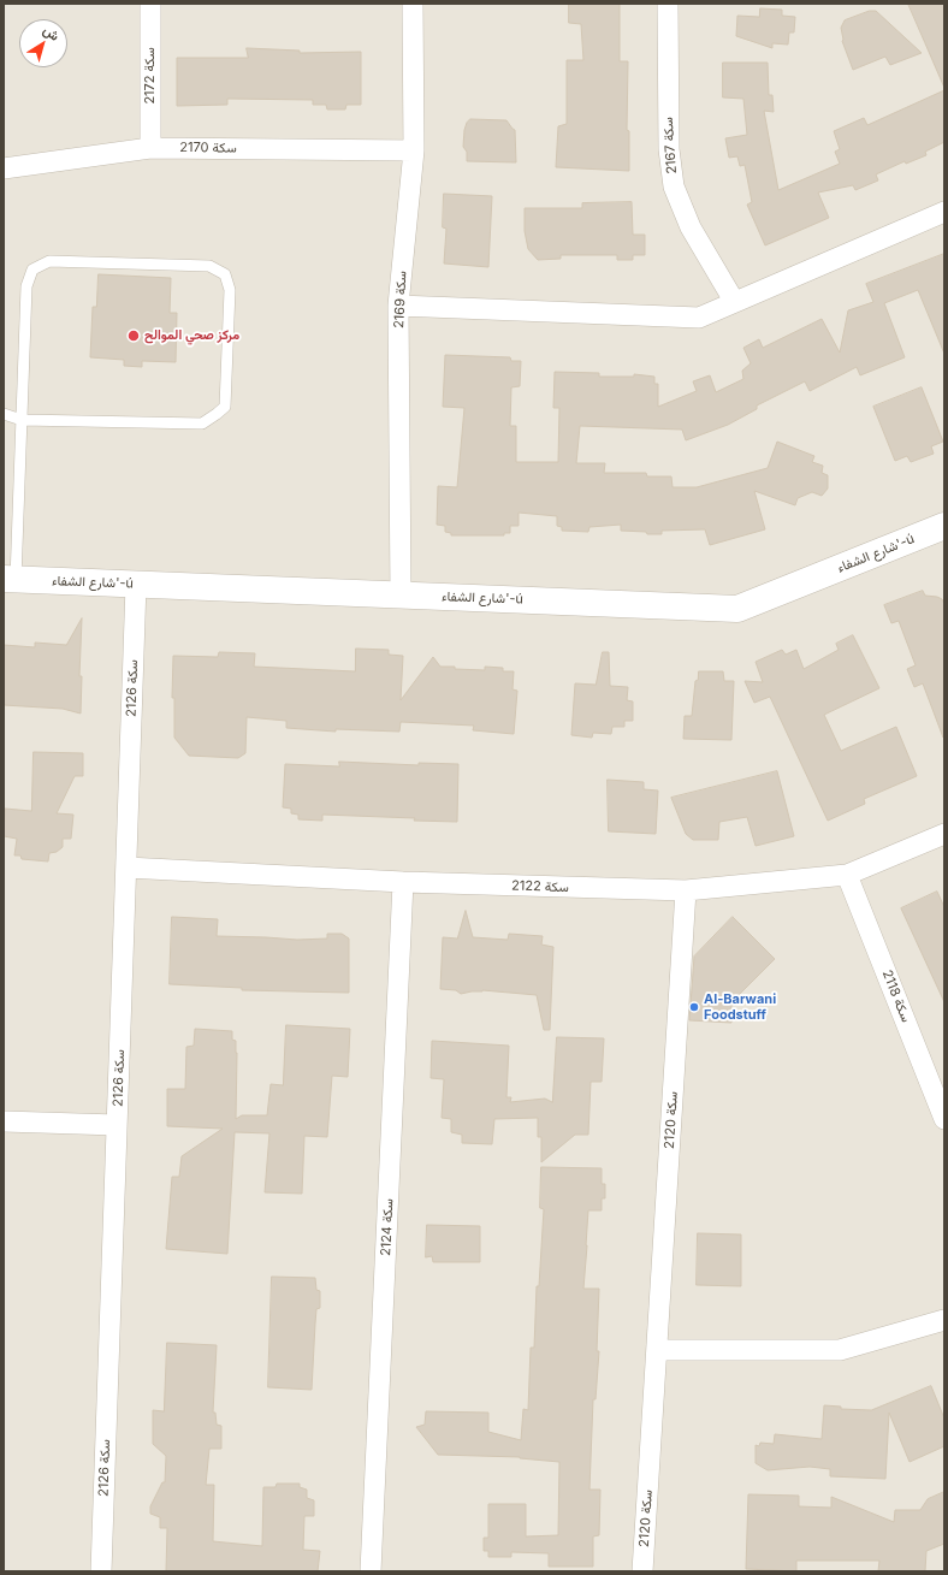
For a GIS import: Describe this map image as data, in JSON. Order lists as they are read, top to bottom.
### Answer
{
  "streets": {
    "street": [
      "سكة 2172",
      "سكة 2167",
      "سكة 2170",
      "سكة 2169",
      "شارع الشفاء'-ú",
      "سكة 2126",
      "سكة 2122",
      "سكة 2118",
      "سكة 2120",
      "سكة 2124"
    ]
  },
  "crossings": [
    ["سكة 2172", "سكة 2170"],
    ["سكة 2170", "سكة 2169"],
    ["سكة 2169", "شارع الشفاء'-ú"],
    ["شارع الشفاء'-ú", "سكة 2126"],
    ["سكة 2126", "سكة 2122"],
    ["سكة 2122", "سكة 2118"],
    ["سكة 2122", "سكة 2120"],
    ["سكة 2122", "سكة 2124"]
  ],
  "places": ["مركز صحي الموالح", "Al-Barwani Foodstuff"],
  "north": "top right"
}
